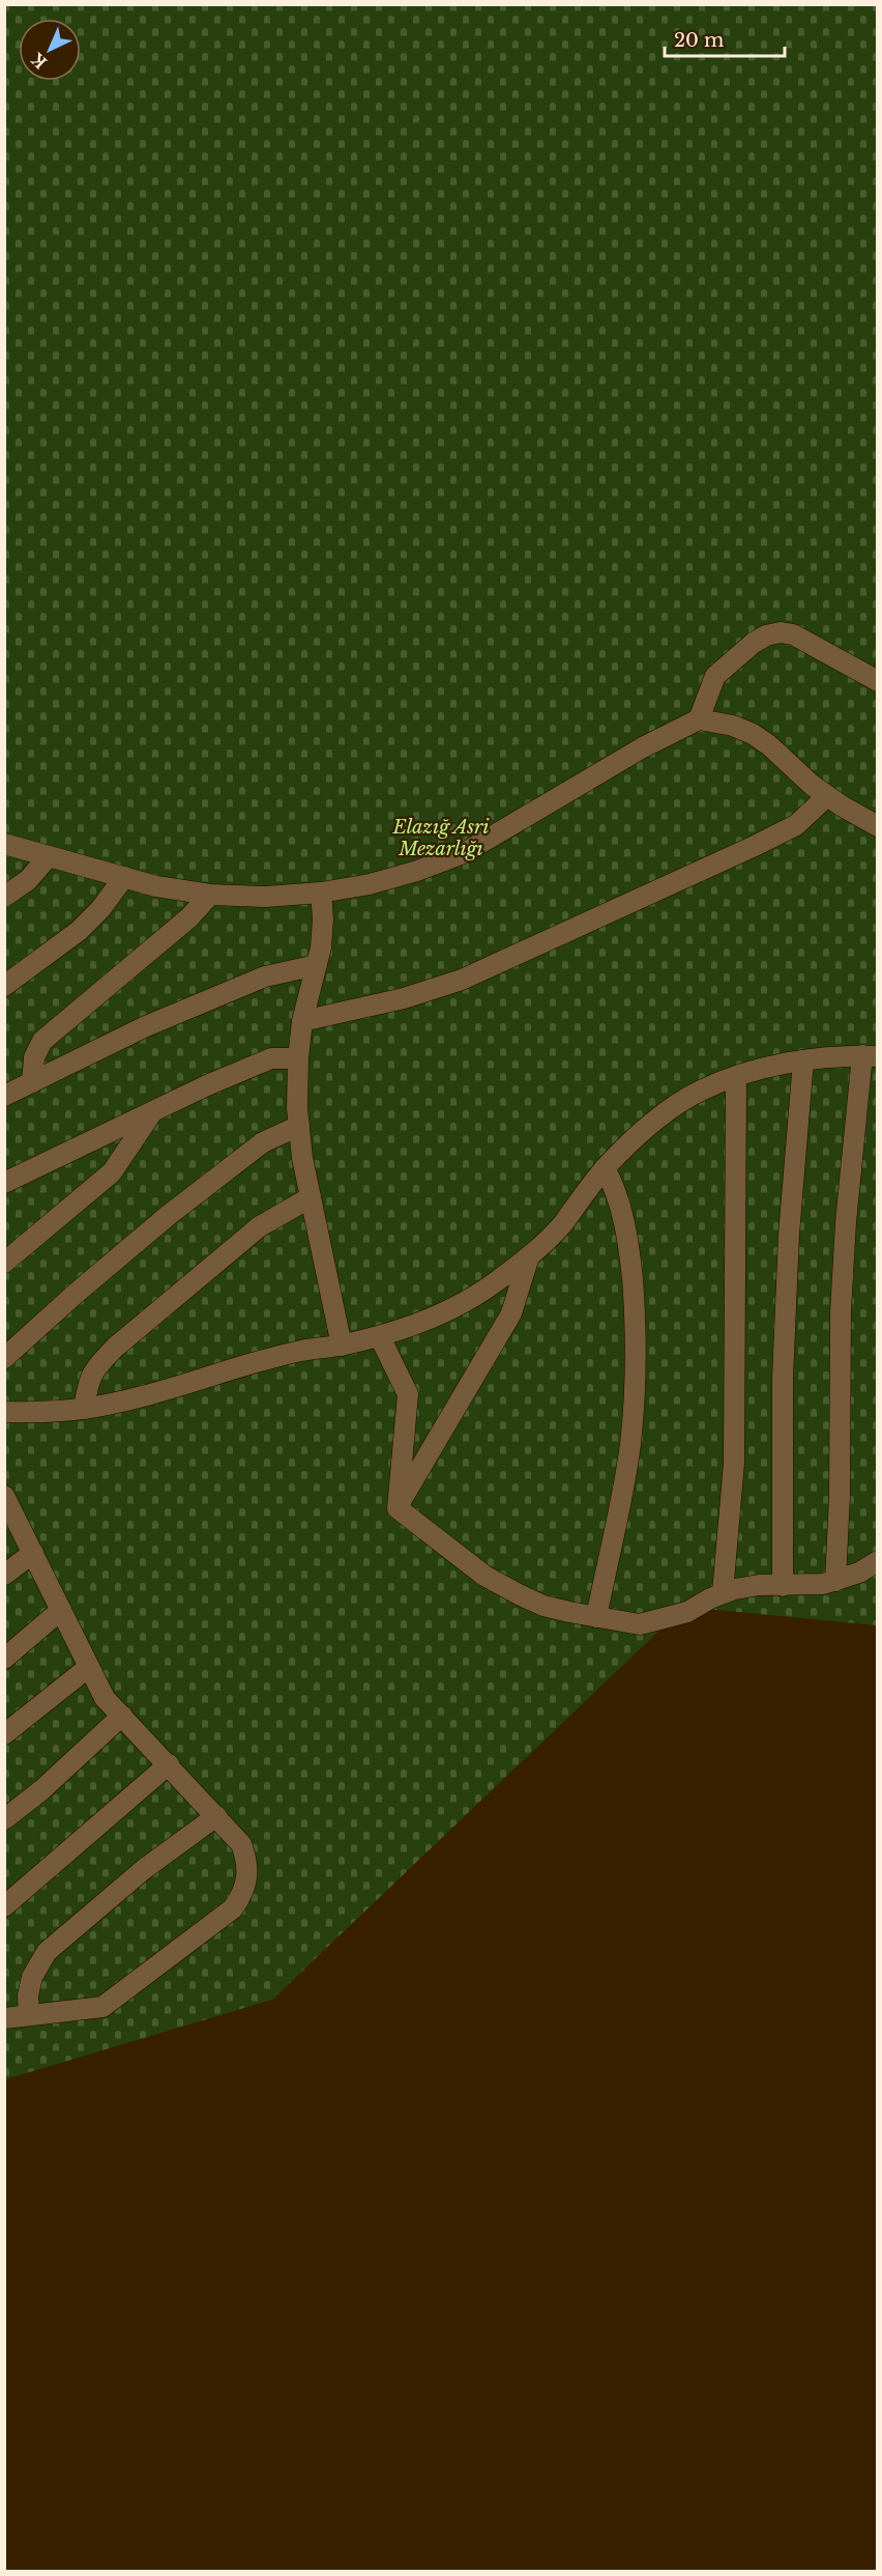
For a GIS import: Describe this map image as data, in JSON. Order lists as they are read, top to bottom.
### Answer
{
  "parks": ["Elazığ Asri Mezarlığı"],
  "scale_bar": "20 m",
  "north": "bottom left"
}
